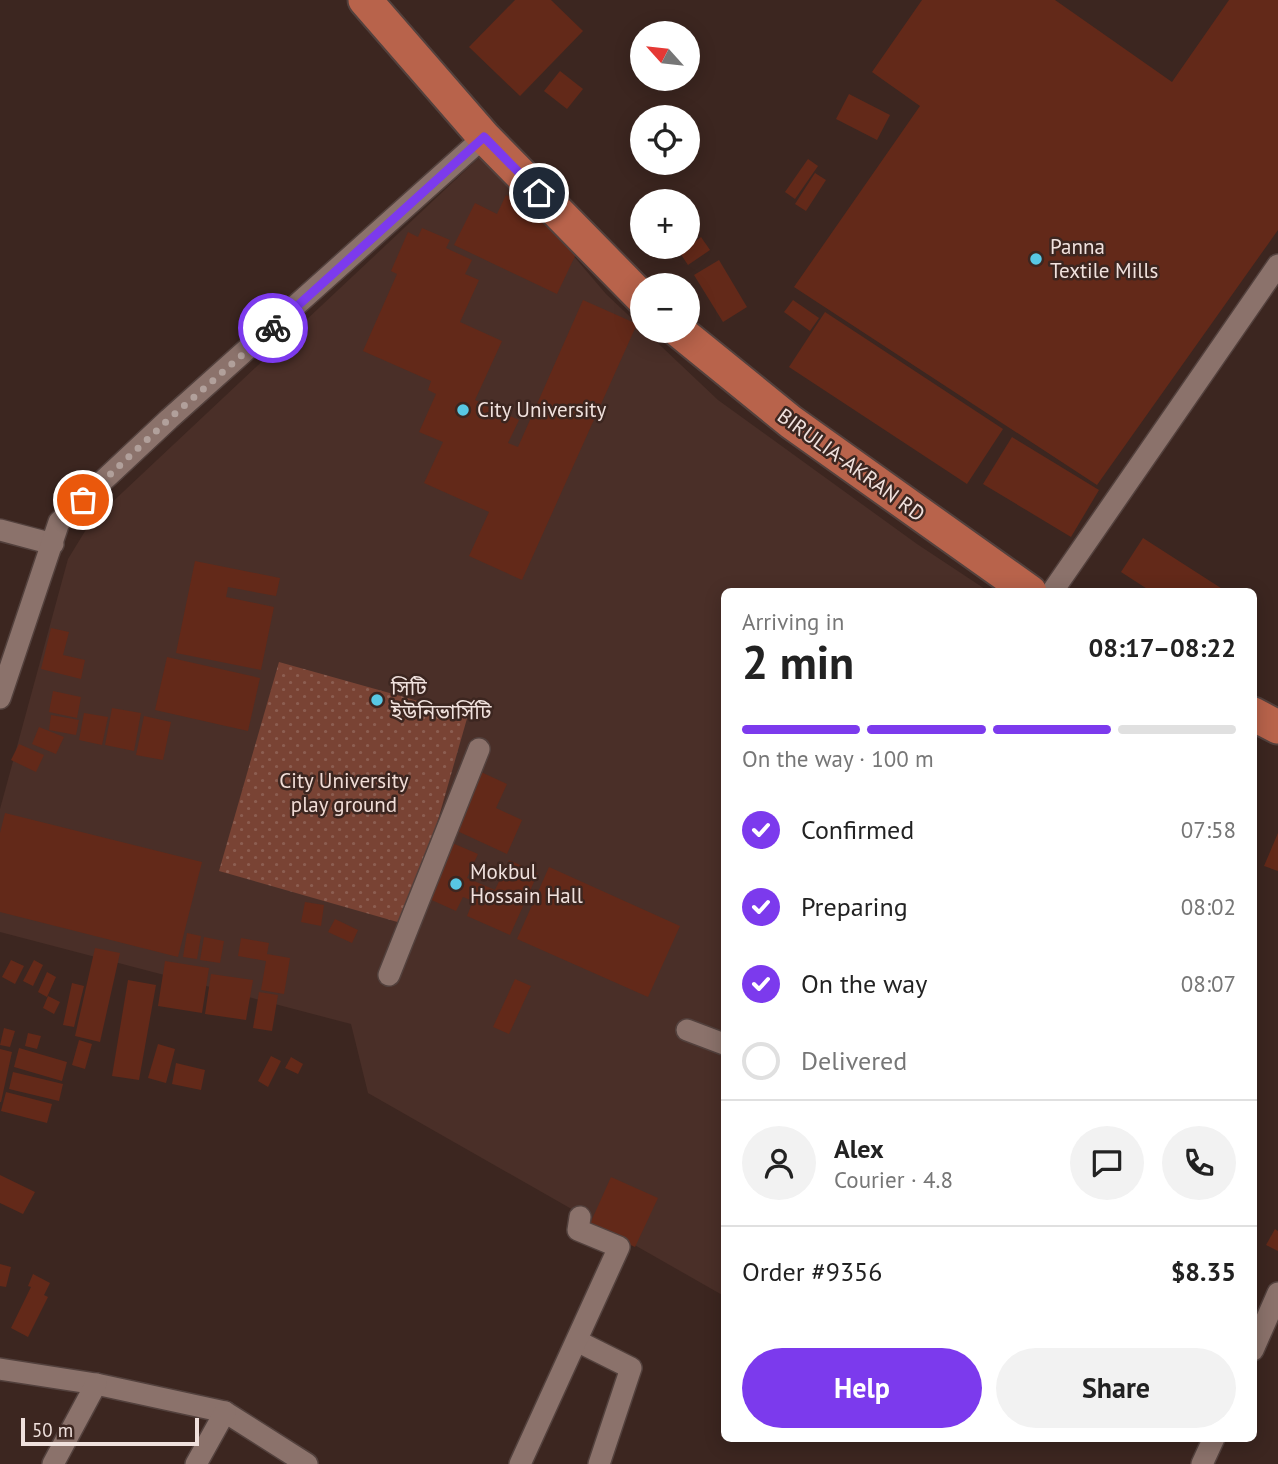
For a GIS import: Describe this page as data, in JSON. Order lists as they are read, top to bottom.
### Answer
{
  "streets": {
    "highway": ["BIRULIA-AKRAN RD"]
  },
  "parks": ["City University play ground"],
  "places": [
    "Panna Textile Mills",
    "City University",
    "সিটি ইউনিভার্সিটি",
    "Mokbul Hossain Hall"
  ],
  "scale_bar": "50 m",
  "north": "top left",
  "page": {
    "map_buttons": ["+", "−"],
    "heading": ["2 min", "Arriving in", "08:17–08:22"],
    "panel": [
      "Alex",
      "Courier · 4.8",
      "Order #9356",
      "$8.35"
    ],
    "bar": "On the way · 100 m",
    "list": [
      ["Confirmed", "07:58"],
      ["Preparing", "08:02"],
      ["On the way", "08:07"],
      "Delivered"
    ],
    "buttons": ["Help", "Share"],
    "scale": "50 m"
  }
}
